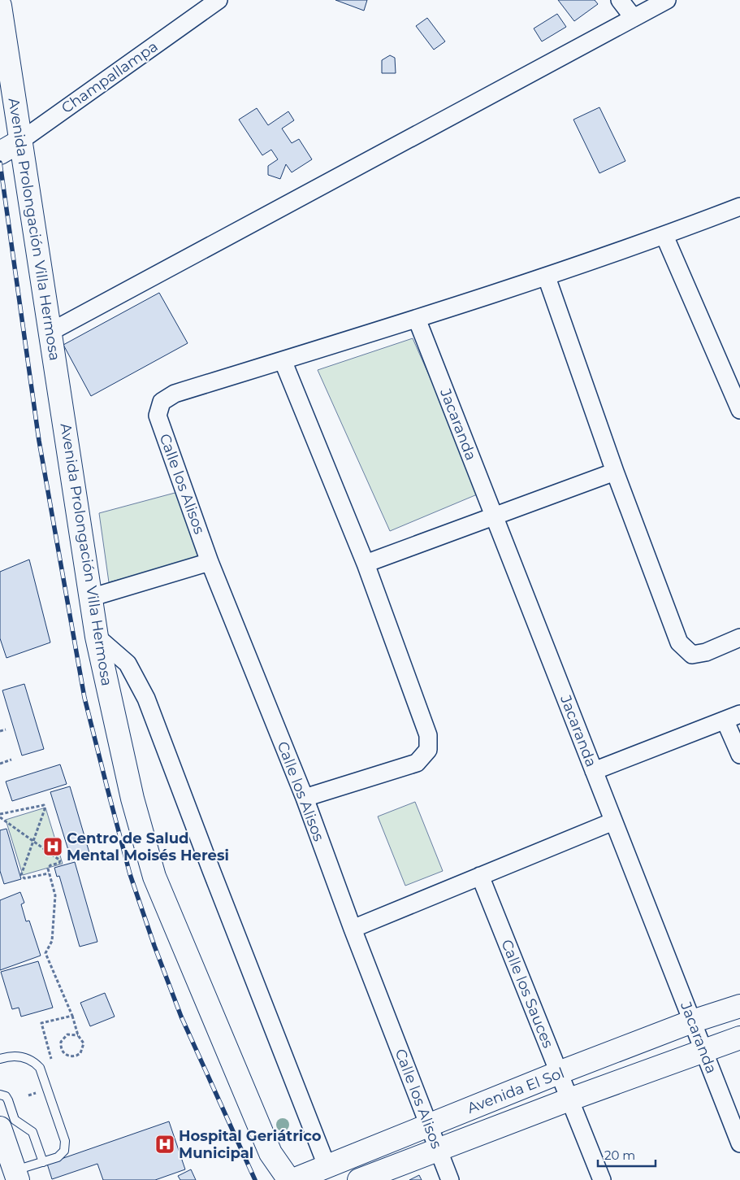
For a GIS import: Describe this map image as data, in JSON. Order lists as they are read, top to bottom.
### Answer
{
  "streets": {
    "main road": ["Champallampa", "Avenida Prolongación Villa Hermosa", "Avenida El Sol"],
    "street": ["Jacaranda", "Calle los Alisos", "Calle los Sauces"]
  },
  "crossings": [
    ["Champallampa", "Avenida Prolongación Villa Hermosa"],
    ["Jacaranda", "Avenida El Sol"],
    ["Calle los Alisos", "Avenida El Sol"],
    ["Calle los Sauces", "Avenida El Sol"]
  ],
  "places": {
    "hospital": ["Centro de Salud Mental Moisés Heresi", "Hospital Geriátrico Municipal"]
  },
  "scale_bar": "20 m"
}
